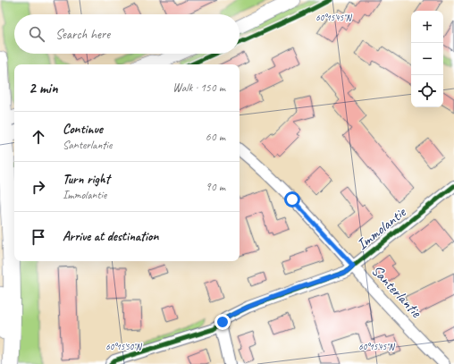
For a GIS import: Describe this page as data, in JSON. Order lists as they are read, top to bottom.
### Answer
{
  "streets": {
    "street": ["Immolantie", "Santerlantie"]
  },
  "crossings": [
    ["Immolantie", "Santerlantie"]
  ],
  "page": {
    "map_buttons": ["+", "−"],
    "search": "Search here",
    "heading": ["2 min", "Walk · 150 m"],
    "list": [
      ["Continue", "Santerlantie", "60 m"],
      ["Turn right", "Immolantie", "90 m"],
      "Arrive at destination"
    ]
  },
  "coordinates": ["60°15'45\"N", "60°15'50\"N"]
}
